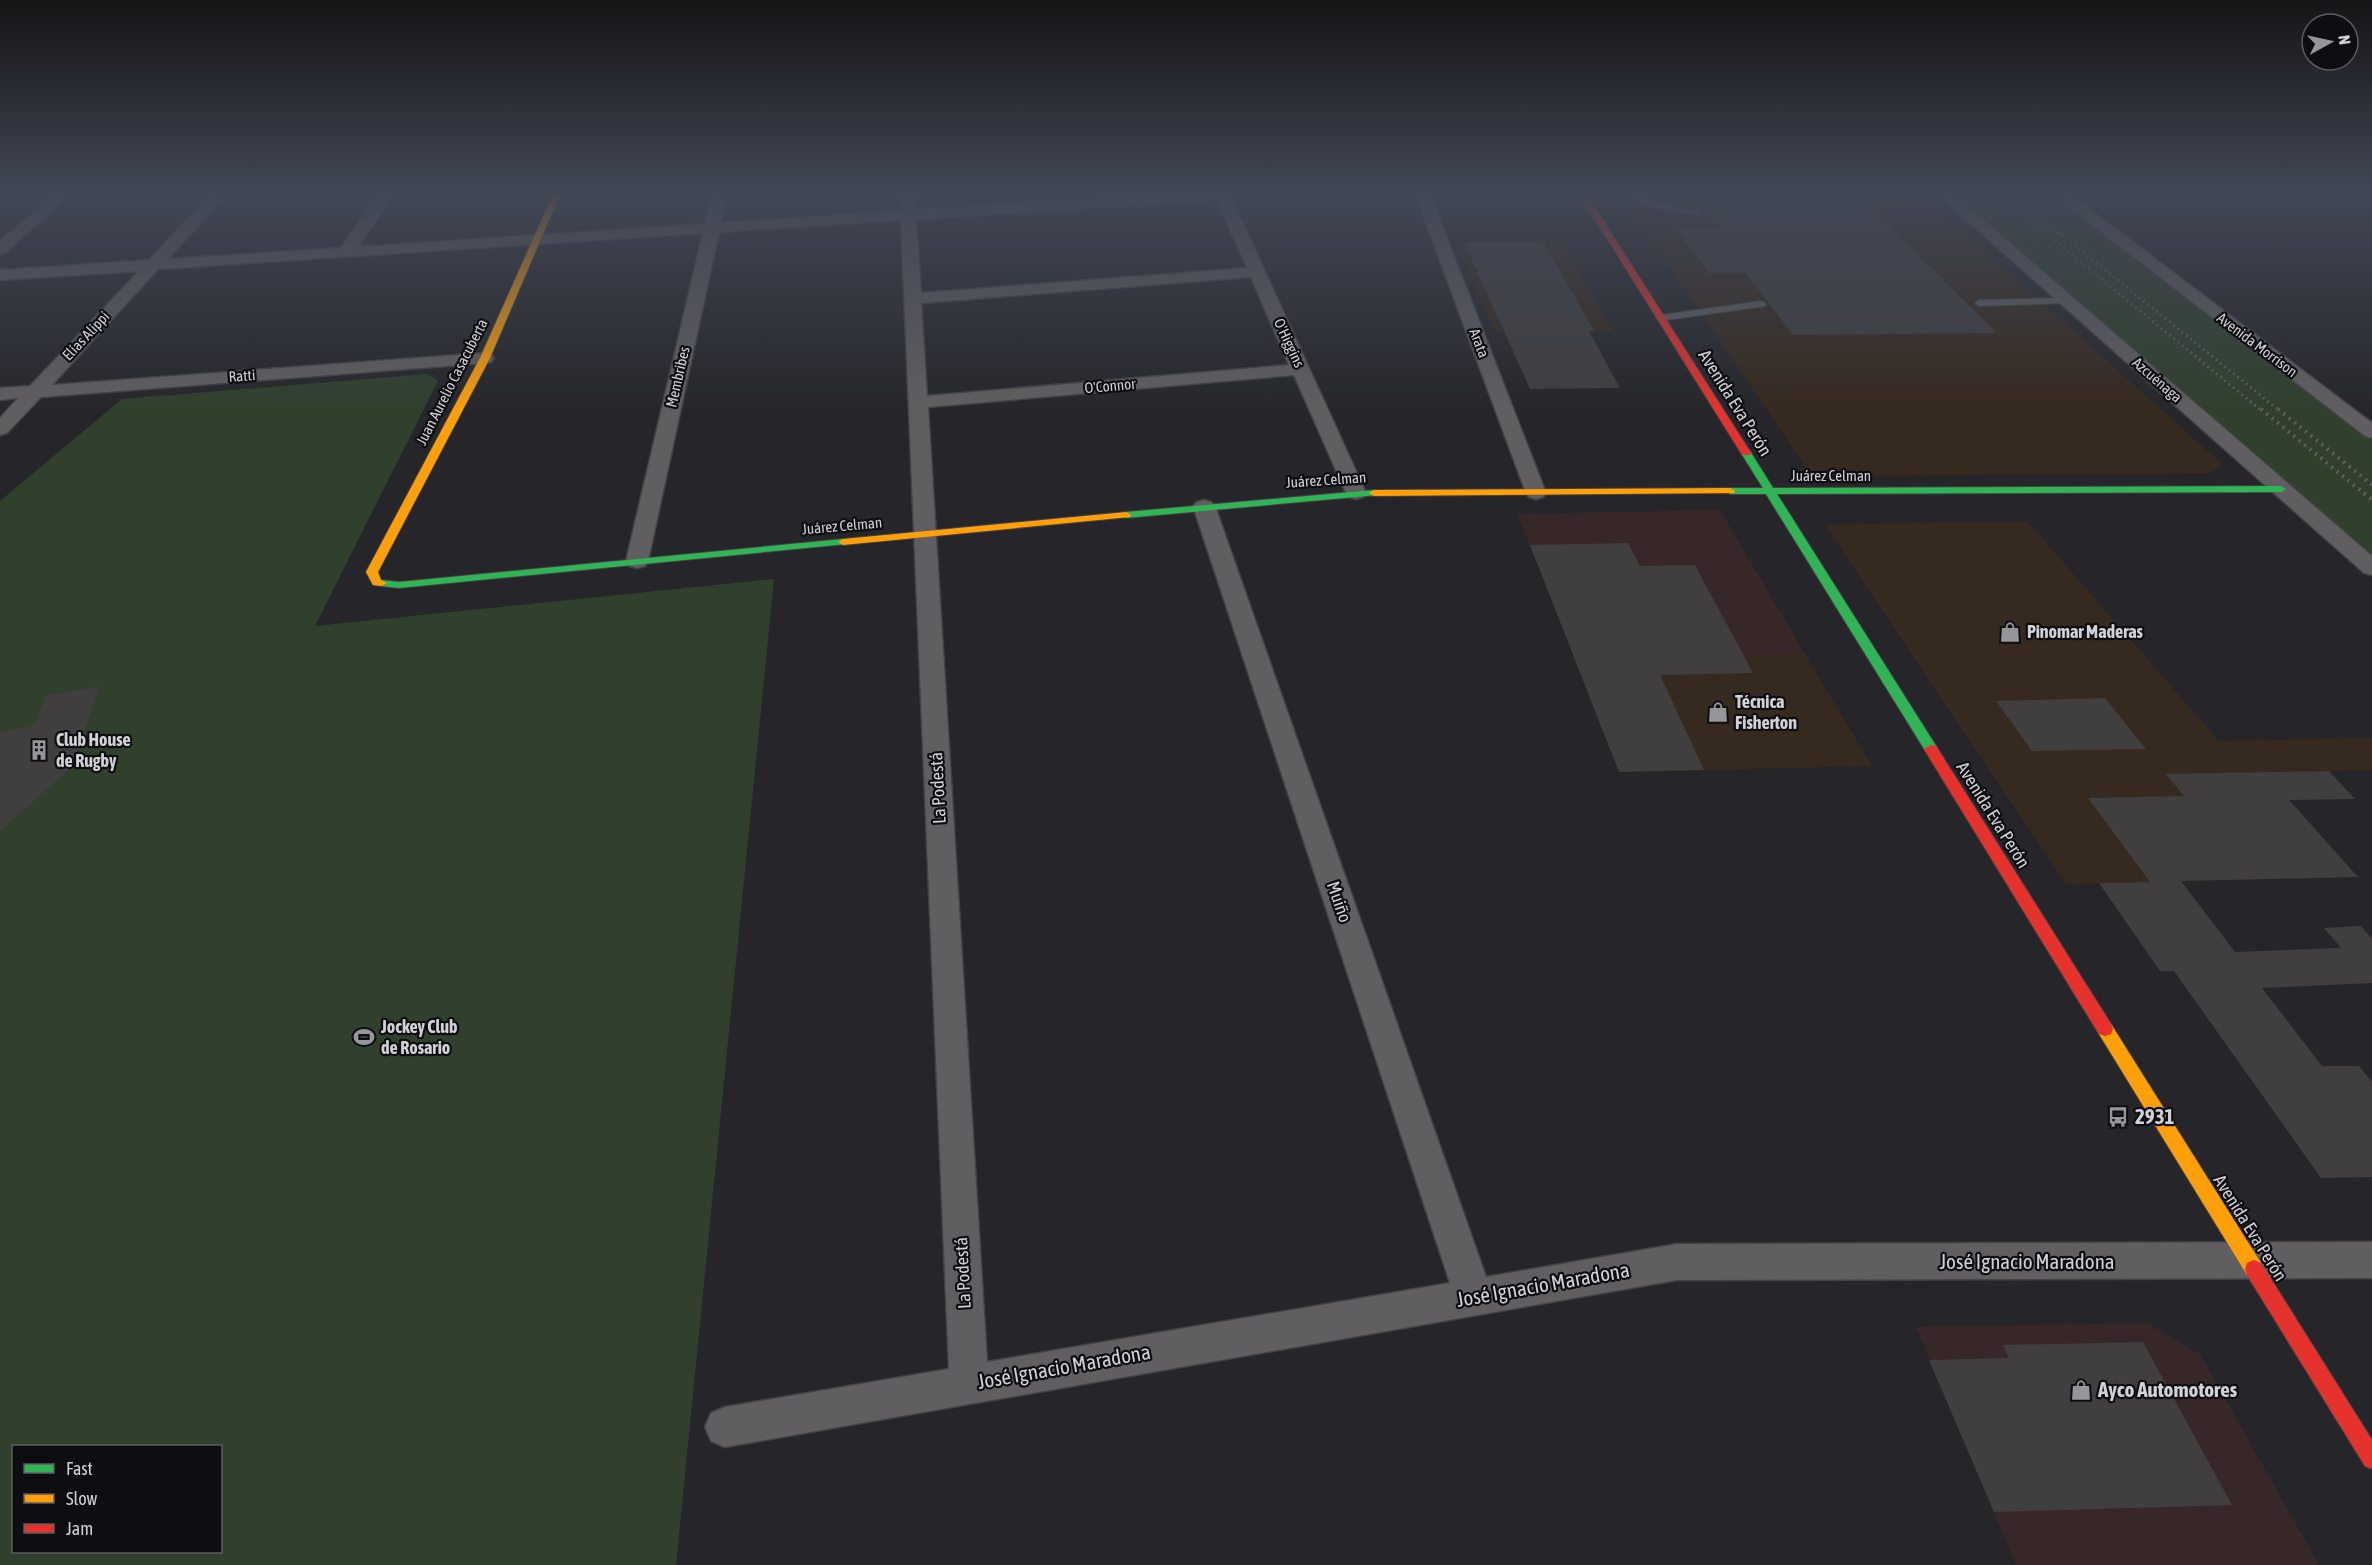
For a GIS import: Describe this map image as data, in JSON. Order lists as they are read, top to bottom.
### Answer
{
  "streets": {
    "street": [
      "Elías Alippi",
      "O'Higgins",
      "Arata",
      "Avenida Morrison",
      "Ratti",
      "Membribes",
      "Azcuénaga",
      "Juan Aurelio Casacuberta",
      "O'Connor",
      "Avenida Eva Perón",
      "Juárez Celman",
      "La Podestá",
      "Muiño",
      "José Ignacio Maradona"
    ]
  },
  "crossings": [
    ["Elías Alippi", "Ratti"],
    ["O'Higgins", "O'Connor"],
    ["O'Higgins", "Juárez Celman"],
    ["Arata", "Juárez Celman"],
    ["Ratti", "Juan Aurelio Casacuberta"],
    ["Membribes", "Juárez Celman"],
    ["Azcuénaga", "Juárez Celman"],
    ["Juan Aurelio Casacuberta", "Juárez Celman"],
    ["O'Connor", "La Podestá"],
    ["Avenida Eva Perón", "Juárez Celman"],
    ["Avenida Eva Perón", "José Ignacio Maradona"],
    ["Juárez Celman", "La Podestá"],
    ["Juárez Celman", "Muiño"],
    ["La Podestá", "José Ignacio Maradona"],
    ["Muiño", "José Ignacio Maradona"]
  ],
  "places": {
    "shop": ["Pinomar Maderas", "Técnica Fisherton", "Ayco Automotores"],
    "building": ["Club House de Rugby"],
    "sports": ["Jockey Club de Rosario"],
    "bus stop": ["2931"]
  },
  "legend": ["Fast", "Slow", "Jam"],
  "north": "right"
}
